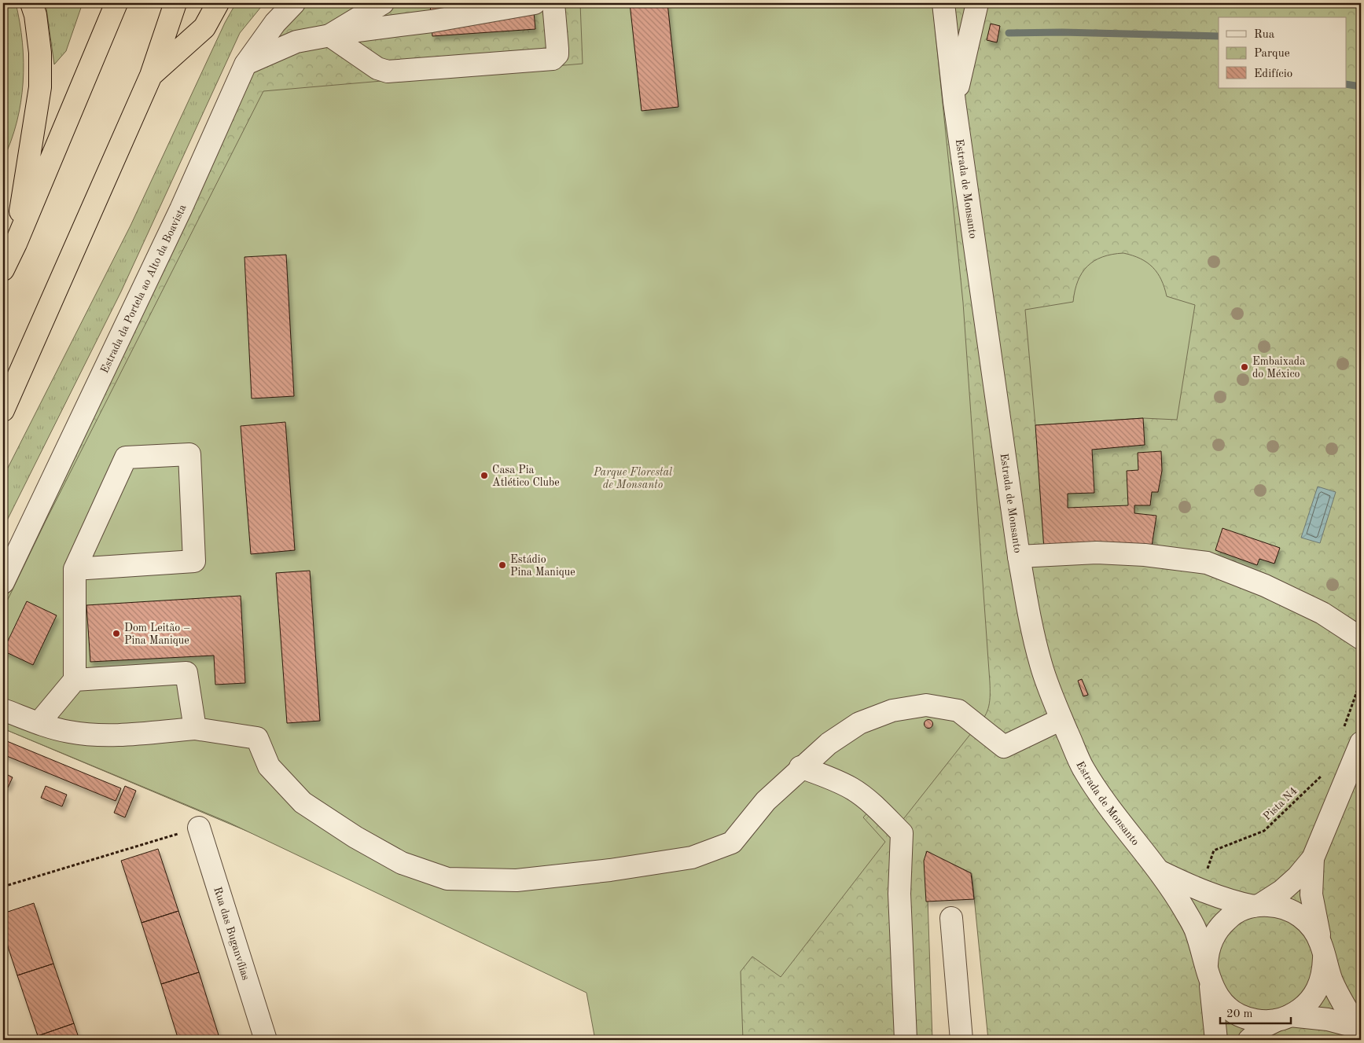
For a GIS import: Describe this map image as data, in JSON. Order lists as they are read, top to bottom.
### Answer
{
  "streets": {
    "street": ["Estrada de Monsanto", "Estrada da Portela ao Alto da Boavista", "Rua das Buganvílias"],
    "path": ["Pista N4"]
  },
  "crossings": [
    ["Estrada de Monsanto", "Pista N4"]
  ],
  "parks": ["Parque Florestal de Monsanto"],
  "places": [
    "Embaixada do México",
    "Casa Pia Atlético Clube",
    "Estádio Pina Manique",
    "Dom Leitão – Pina Manique"
  ],
  "legend": ["Rua", "Parque", "Edifício"],
  "scale_bar": "20 m"
}
